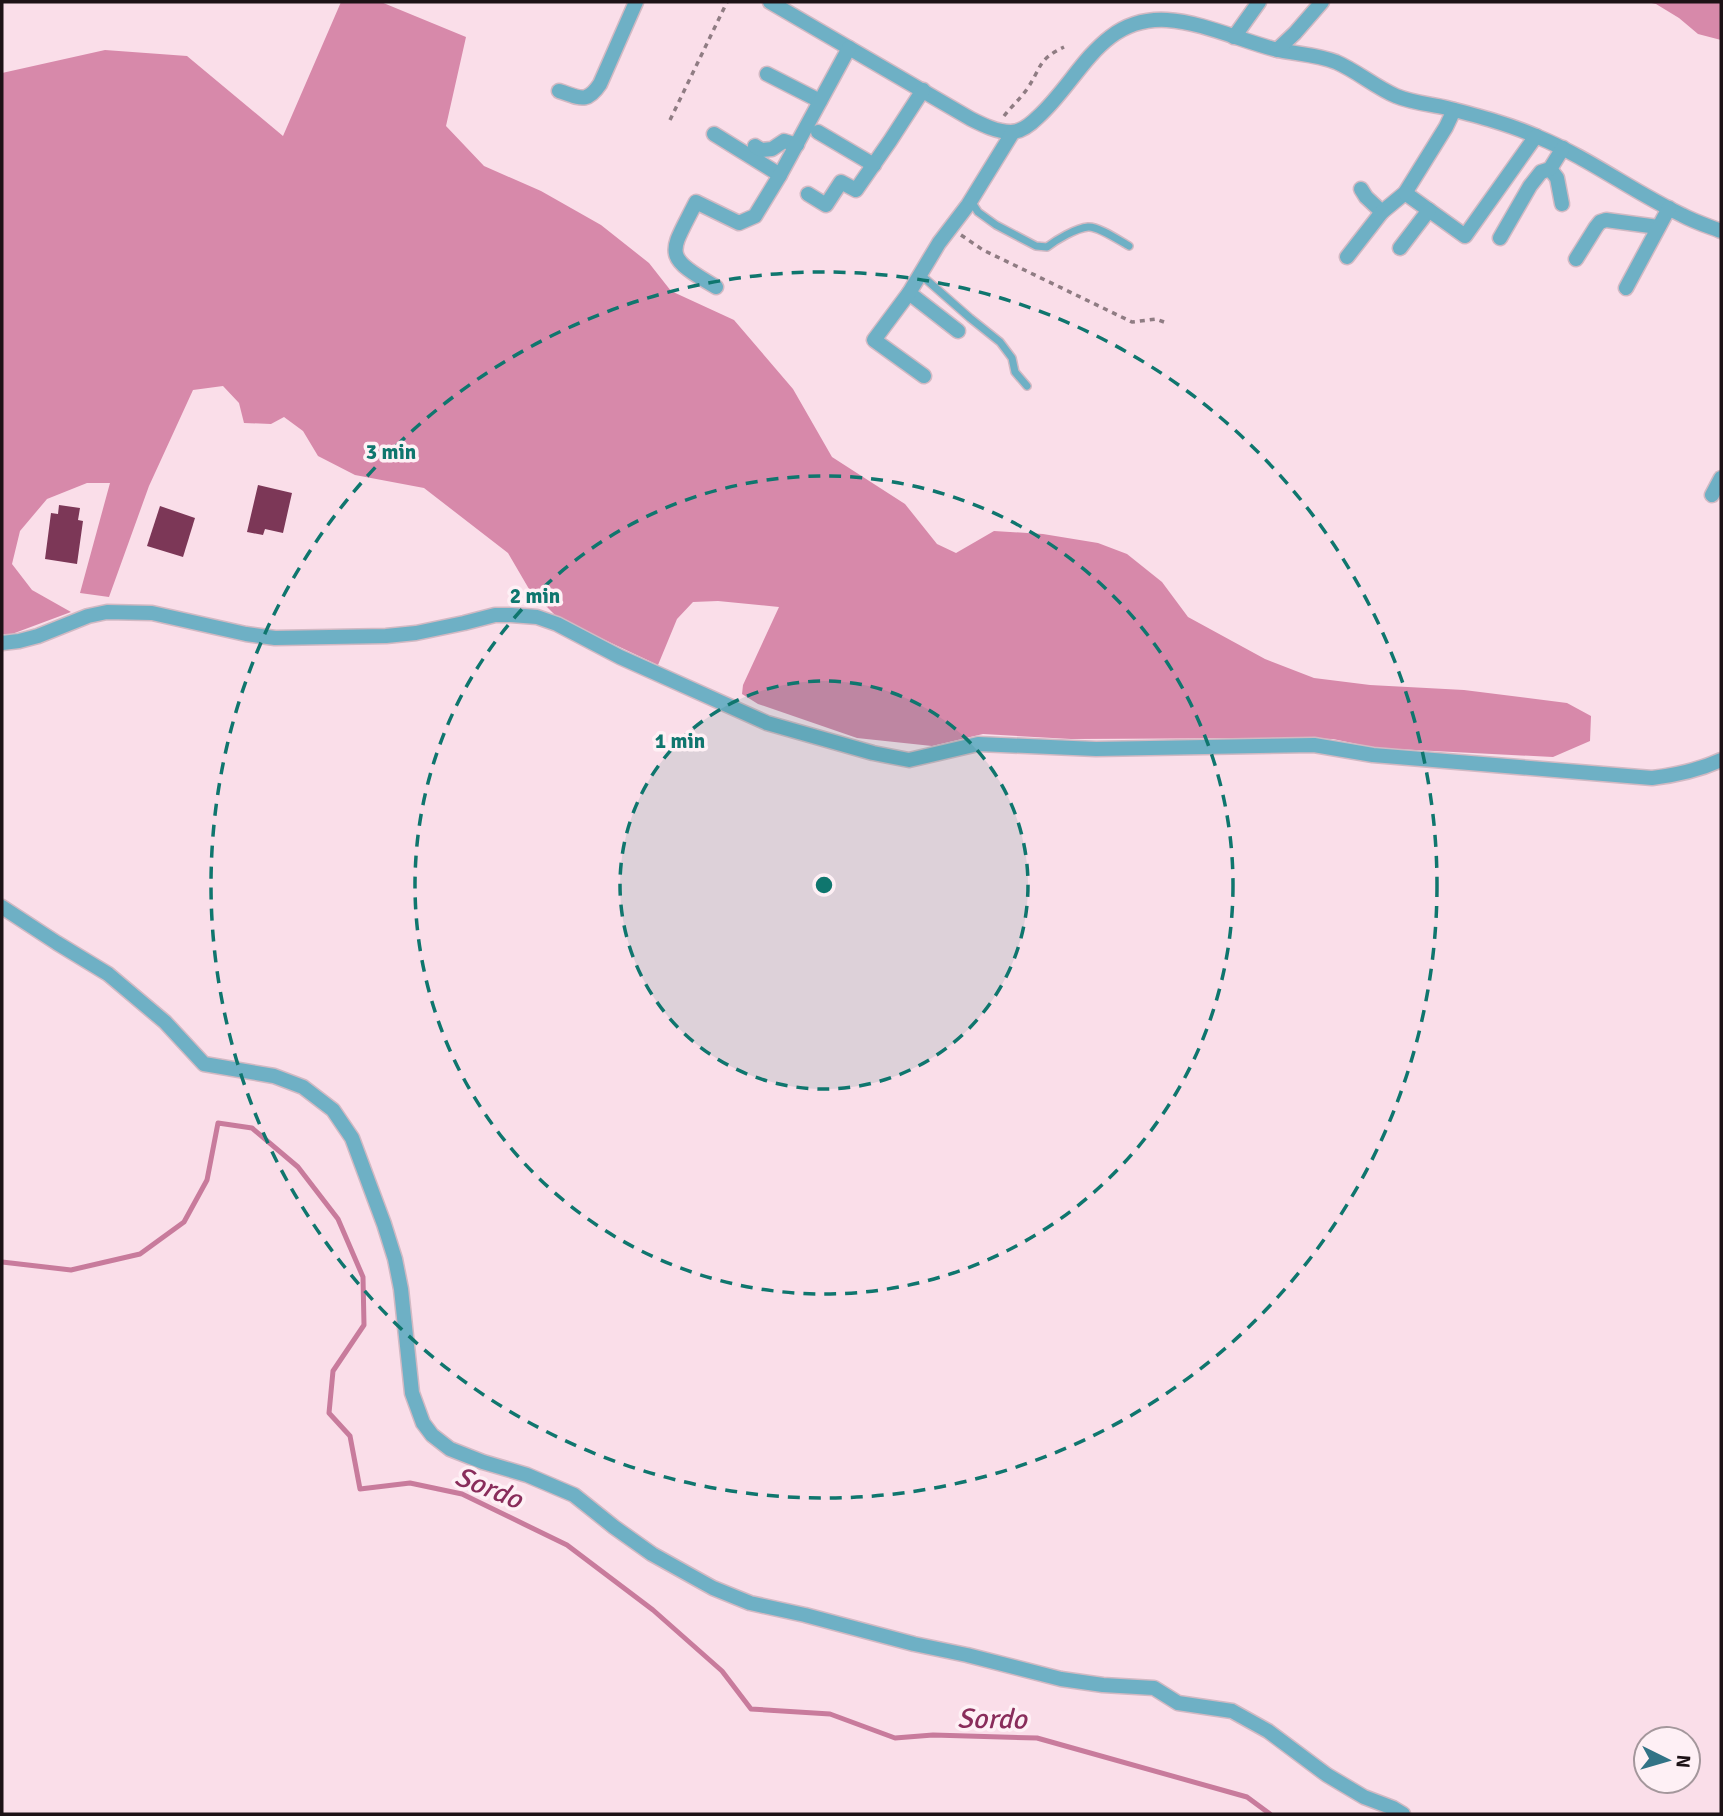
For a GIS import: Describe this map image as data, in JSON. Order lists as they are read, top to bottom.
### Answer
{
  "water": ["Sordo"],
  "north": "right",
  "rings": ["3 min", "2 min", "1 min"]
}
